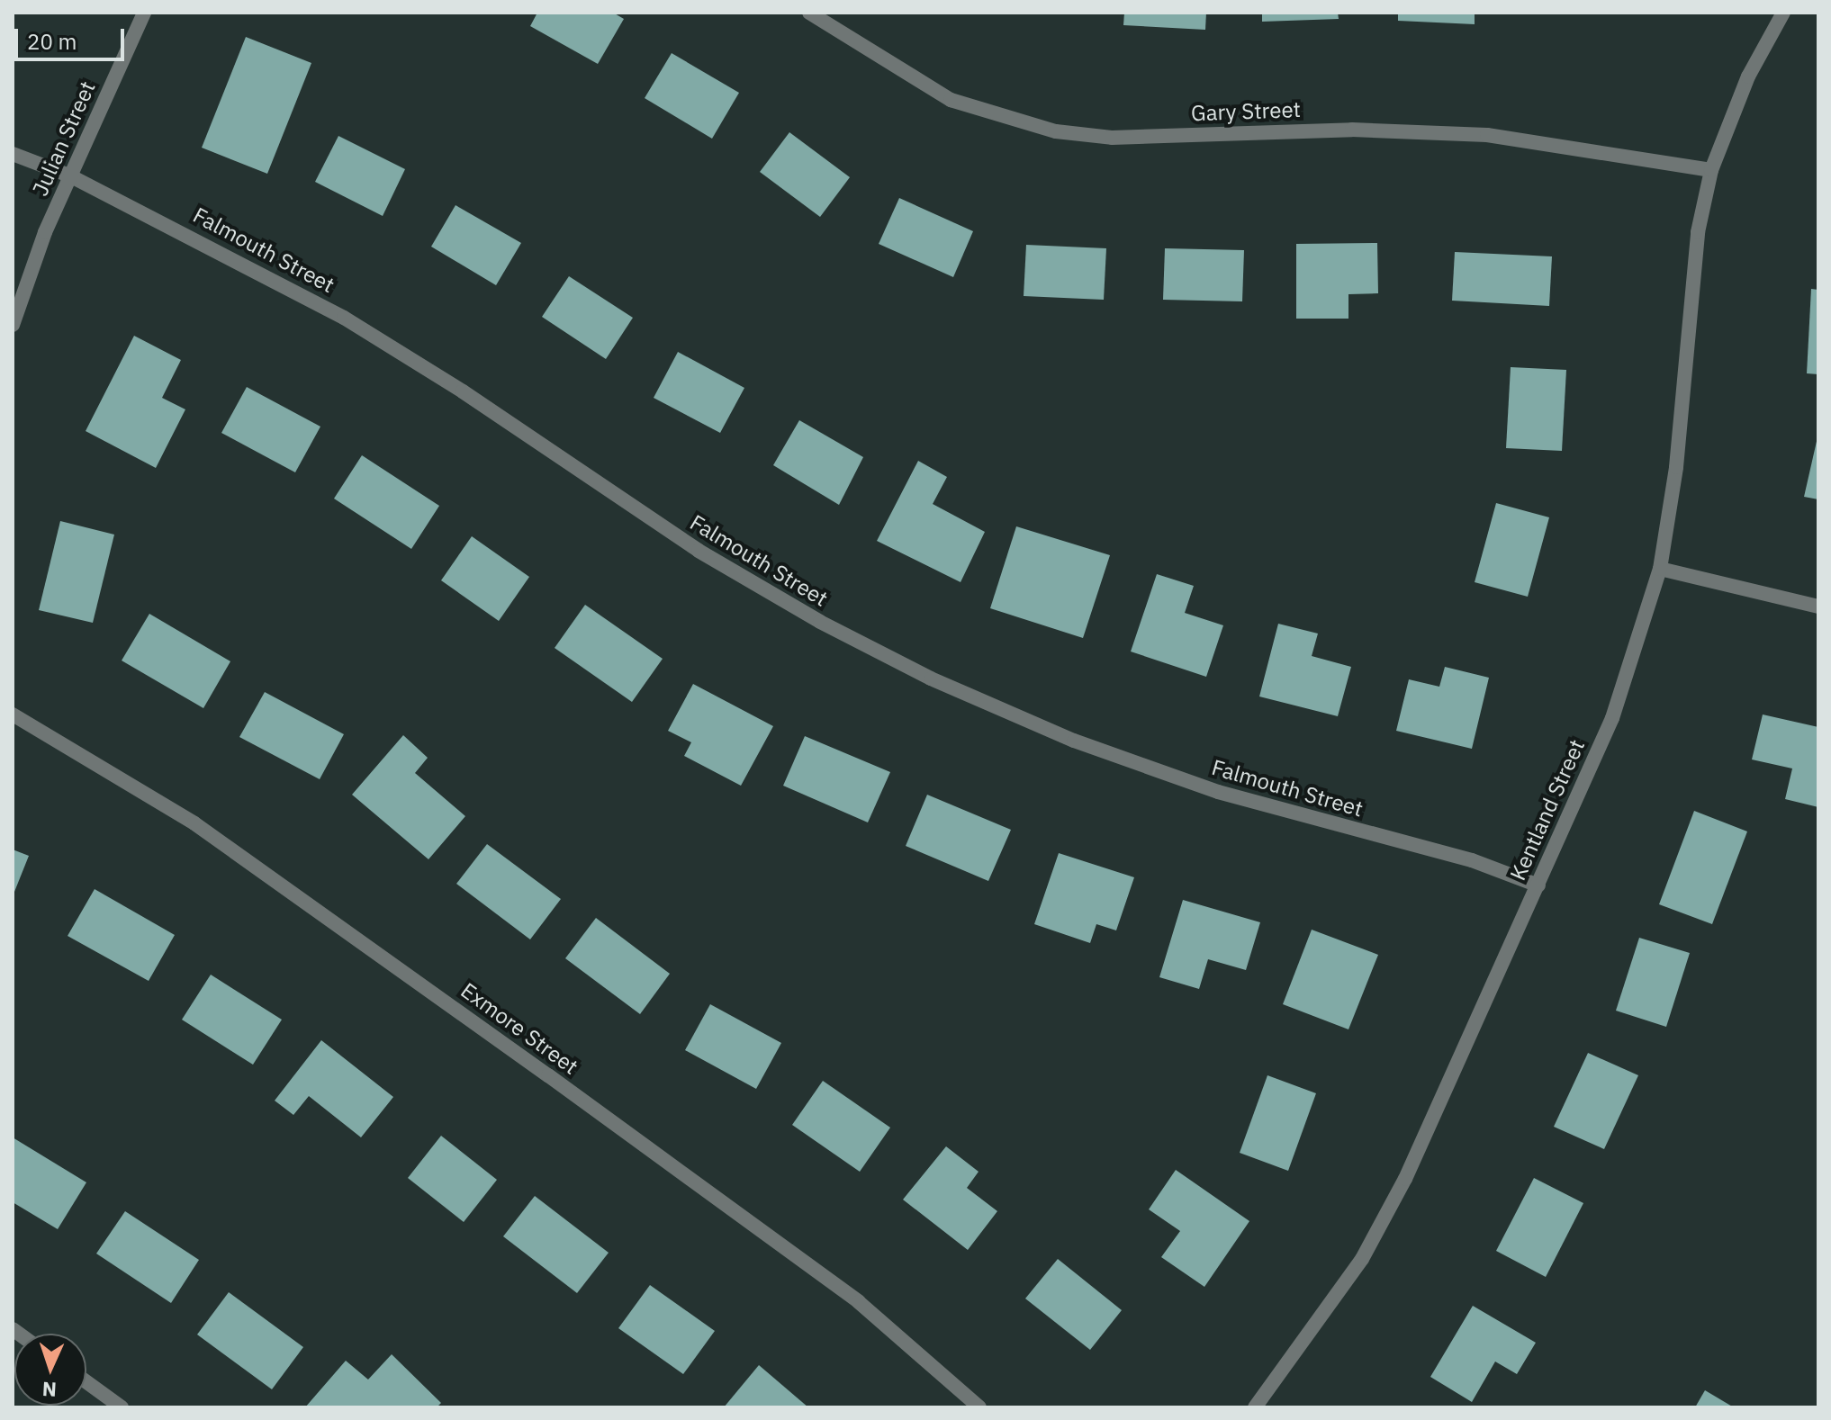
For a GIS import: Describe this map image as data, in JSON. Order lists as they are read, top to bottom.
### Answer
{
  "streets": {
    "street": [
      "Gary Street",
      "Julian Street",
      "Falmouth Street",
      "Kentland Street",
      "Exmore Street"
    ]
  },
  "crossings": [
    ["Gary Street", "Kentland Street"],
    ["Julian Street", "Falmouth Street"],
    ["Falmouth Street", "Kentland Street"]
  ],
  "scale_bar": "20 m",
  "north": "bottom"
}
